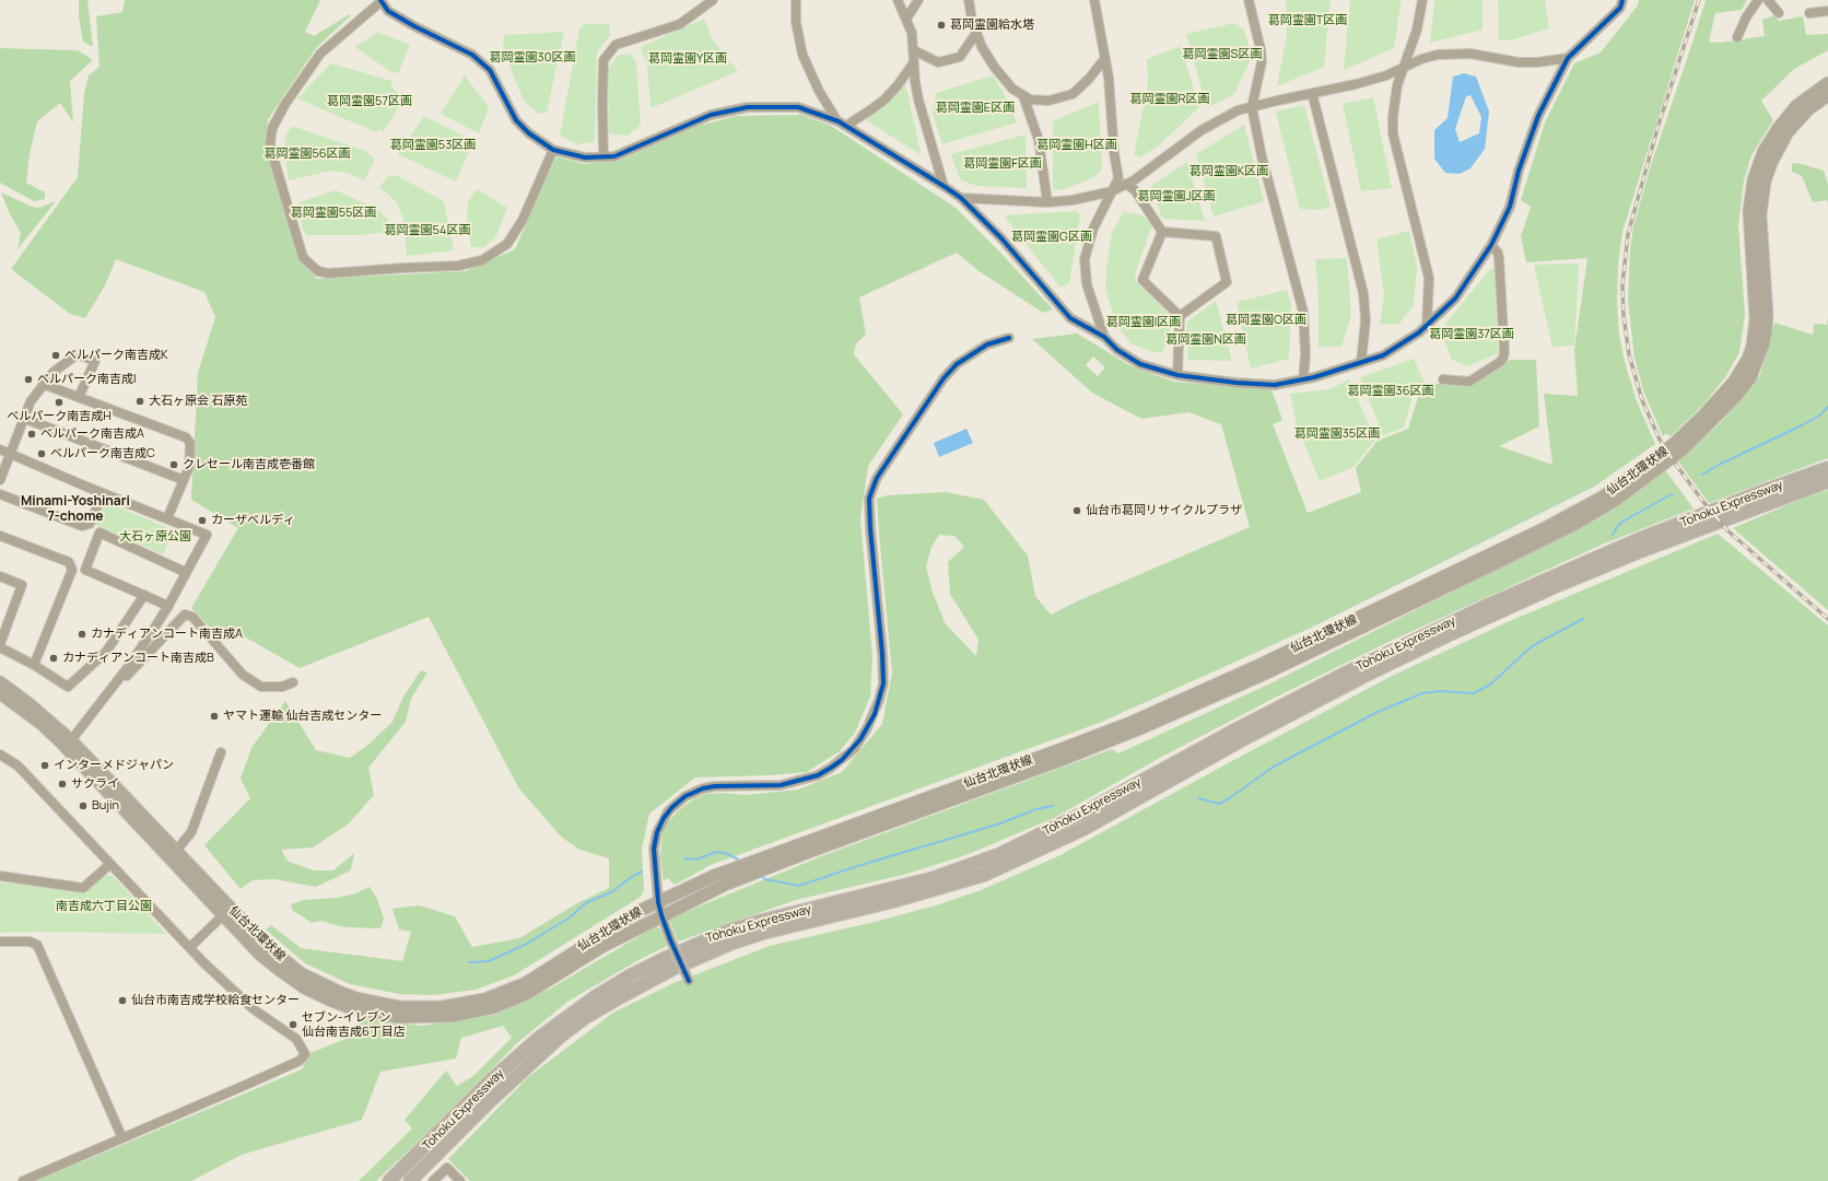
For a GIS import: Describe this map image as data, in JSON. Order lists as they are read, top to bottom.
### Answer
{
  "streets": {
    "highway": ["Tohoku Expressway"],
    "main road": ["仙台北環状線"]
  },
  "districts": ["Minami-Yoshinari 7-chome"],
  "parks": [
    "葛岡霊園T区画",
    "葛岡霊園S区画",
    "葛岡霊園30区画",
    "葛岡霊園Y区画",
    "葛岡霊園R区画",
    "葛岡霊園57区画",
    "葛岡霊園E区画",
    "葛岡霊園53区画",
    "葛岡霊園H区画",
    "葛岡霊園56区画",
    "葛岡霊園F区画",
    "葛岡霊園K区画",
    "葛岡霊園J区画",
    "葛岡霊園55区画",
    "葛岡霊園54区画",
    "葛岡霊園G区画",
    "葛岡霊園O区画",
    "葛岡霊園I区画",
    "葛岡霊園37区画",
    "葛岡霊園N区画",
    "葛岡霊園36区画",
    "葛岡霊園35区画",
    "大石ヶ原公園",
    "南吉成六丁目公園"
  ],
  "places": [
    "葛岡霊園給水塔",
    "ベルパーク南吉成K",
    "ベルパーク南吉成I",
    "大石ヶ原会 石原苑",
    "ベルパーク南吉成H",
    "ベルパーク南吉成A",
    "ベルパーク南吉成C",
    "クレセール南吉成壱番館",
    "仙台市葛岡リサイクルプラザ",
    "カーザベルディ",
    "カナディアンコート南吉成A",
    "カナディアンコート南吉成B",
    "ヤマト運輸 仙台吉成センター",
    "インターメドジャパン",
    "サクライ",
    "Bujin",
    "仙台市南吉成学校給食センター",
    "セブン-イレブン 仙台南吉成6丁目店"
  ]
}
